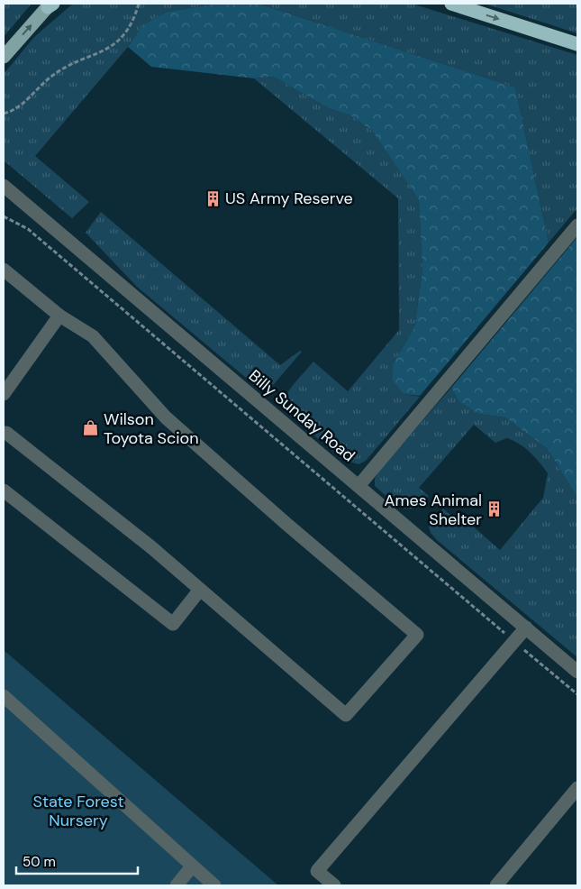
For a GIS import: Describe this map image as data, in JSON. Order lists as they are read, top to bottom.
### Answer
{
  "streets": {
    "street": ["Billy Sunday Road"]
  },
  "parks": ["State Forest Nursery"],
  "places": {
    "building": ["US Army Reserve", "Ames Animal Shelter"],
    "shop": ["Wilson Toyota Scion"]
  },
  "scale_bar": "50 m"
}
